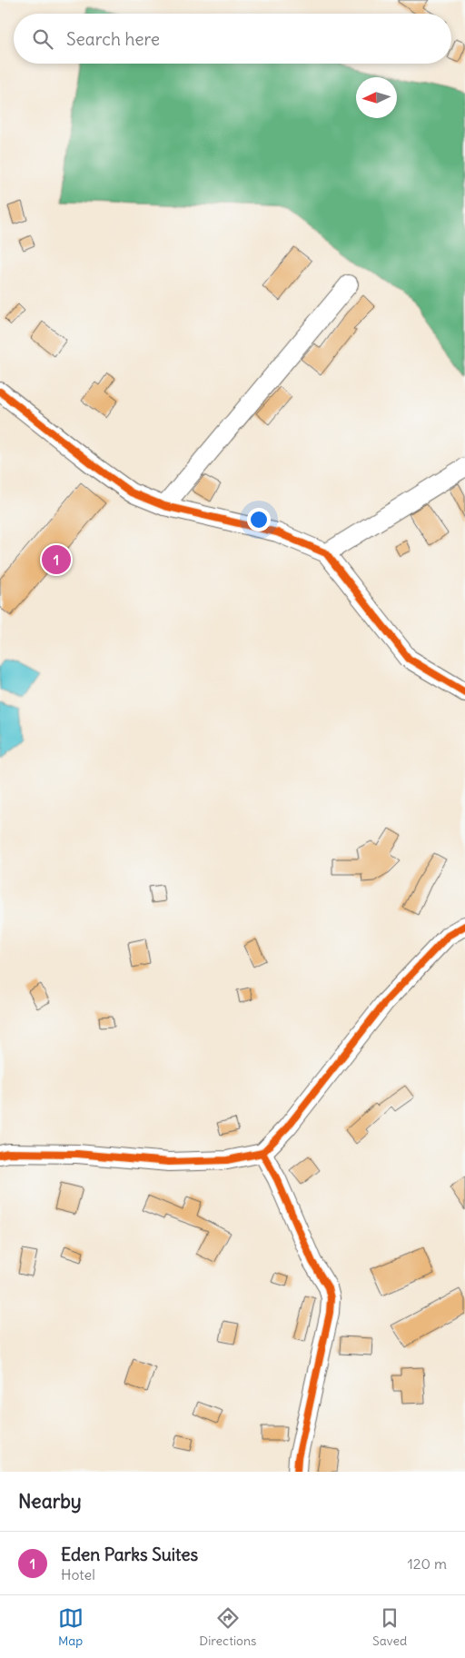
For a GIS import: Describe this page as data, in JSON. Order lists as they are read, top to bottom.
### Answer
{
  "north": "left",
  "page": {
    "search": "Search here",
    "pins": "1",
    "heading": "Nearby",
    "list": [
      {
        "mark": "1",
        "name": "Eden Parks Suites",
        "note": "Hotel",
        "value": "120 m"
      }
    ],
    "nav": ["Map", "Directions", "Saved"]
  }
}
